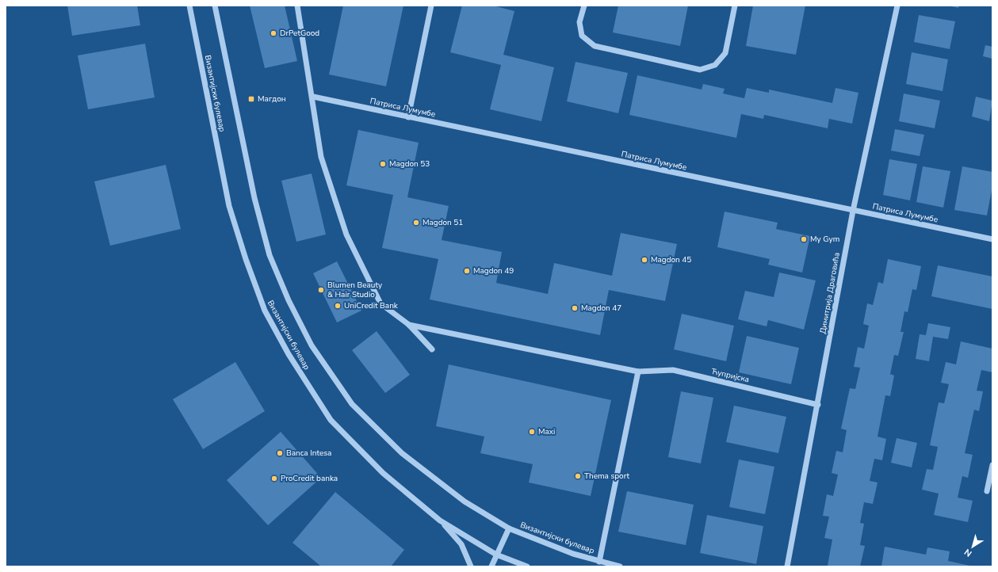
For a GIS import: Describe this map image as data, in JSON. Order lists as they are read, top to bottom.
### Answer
{
  "streets": {
    "street": [
      "Византијски булевар",
      "Патриса Лумумбе",
      "Димитрија Драговића",
      "Ћупријска"
    ]
  },
  "crossings": [
    ["Патриса Лумумбе", "Димитрија Драговића"],
    ["Димитрија Драговића", "Ћупријска"]
  ],
  "places": {
    "other": [
      "DrPetGood",
      "Magdon 53",
      "Magdon 51",
      "My Gym",
      "Magdon 45",
      "Magdon 49",
      "Blumen Beauty & Hair Studio",
      "UniCredit Bank",
      "Magdon 47",
      "Maxi",
      "Banca Intesa",
      "Thema sport",
      "ProCredit banka"
    ],
    "transit": ["Магдон"]
  },
  "north": "bottom left"
}
